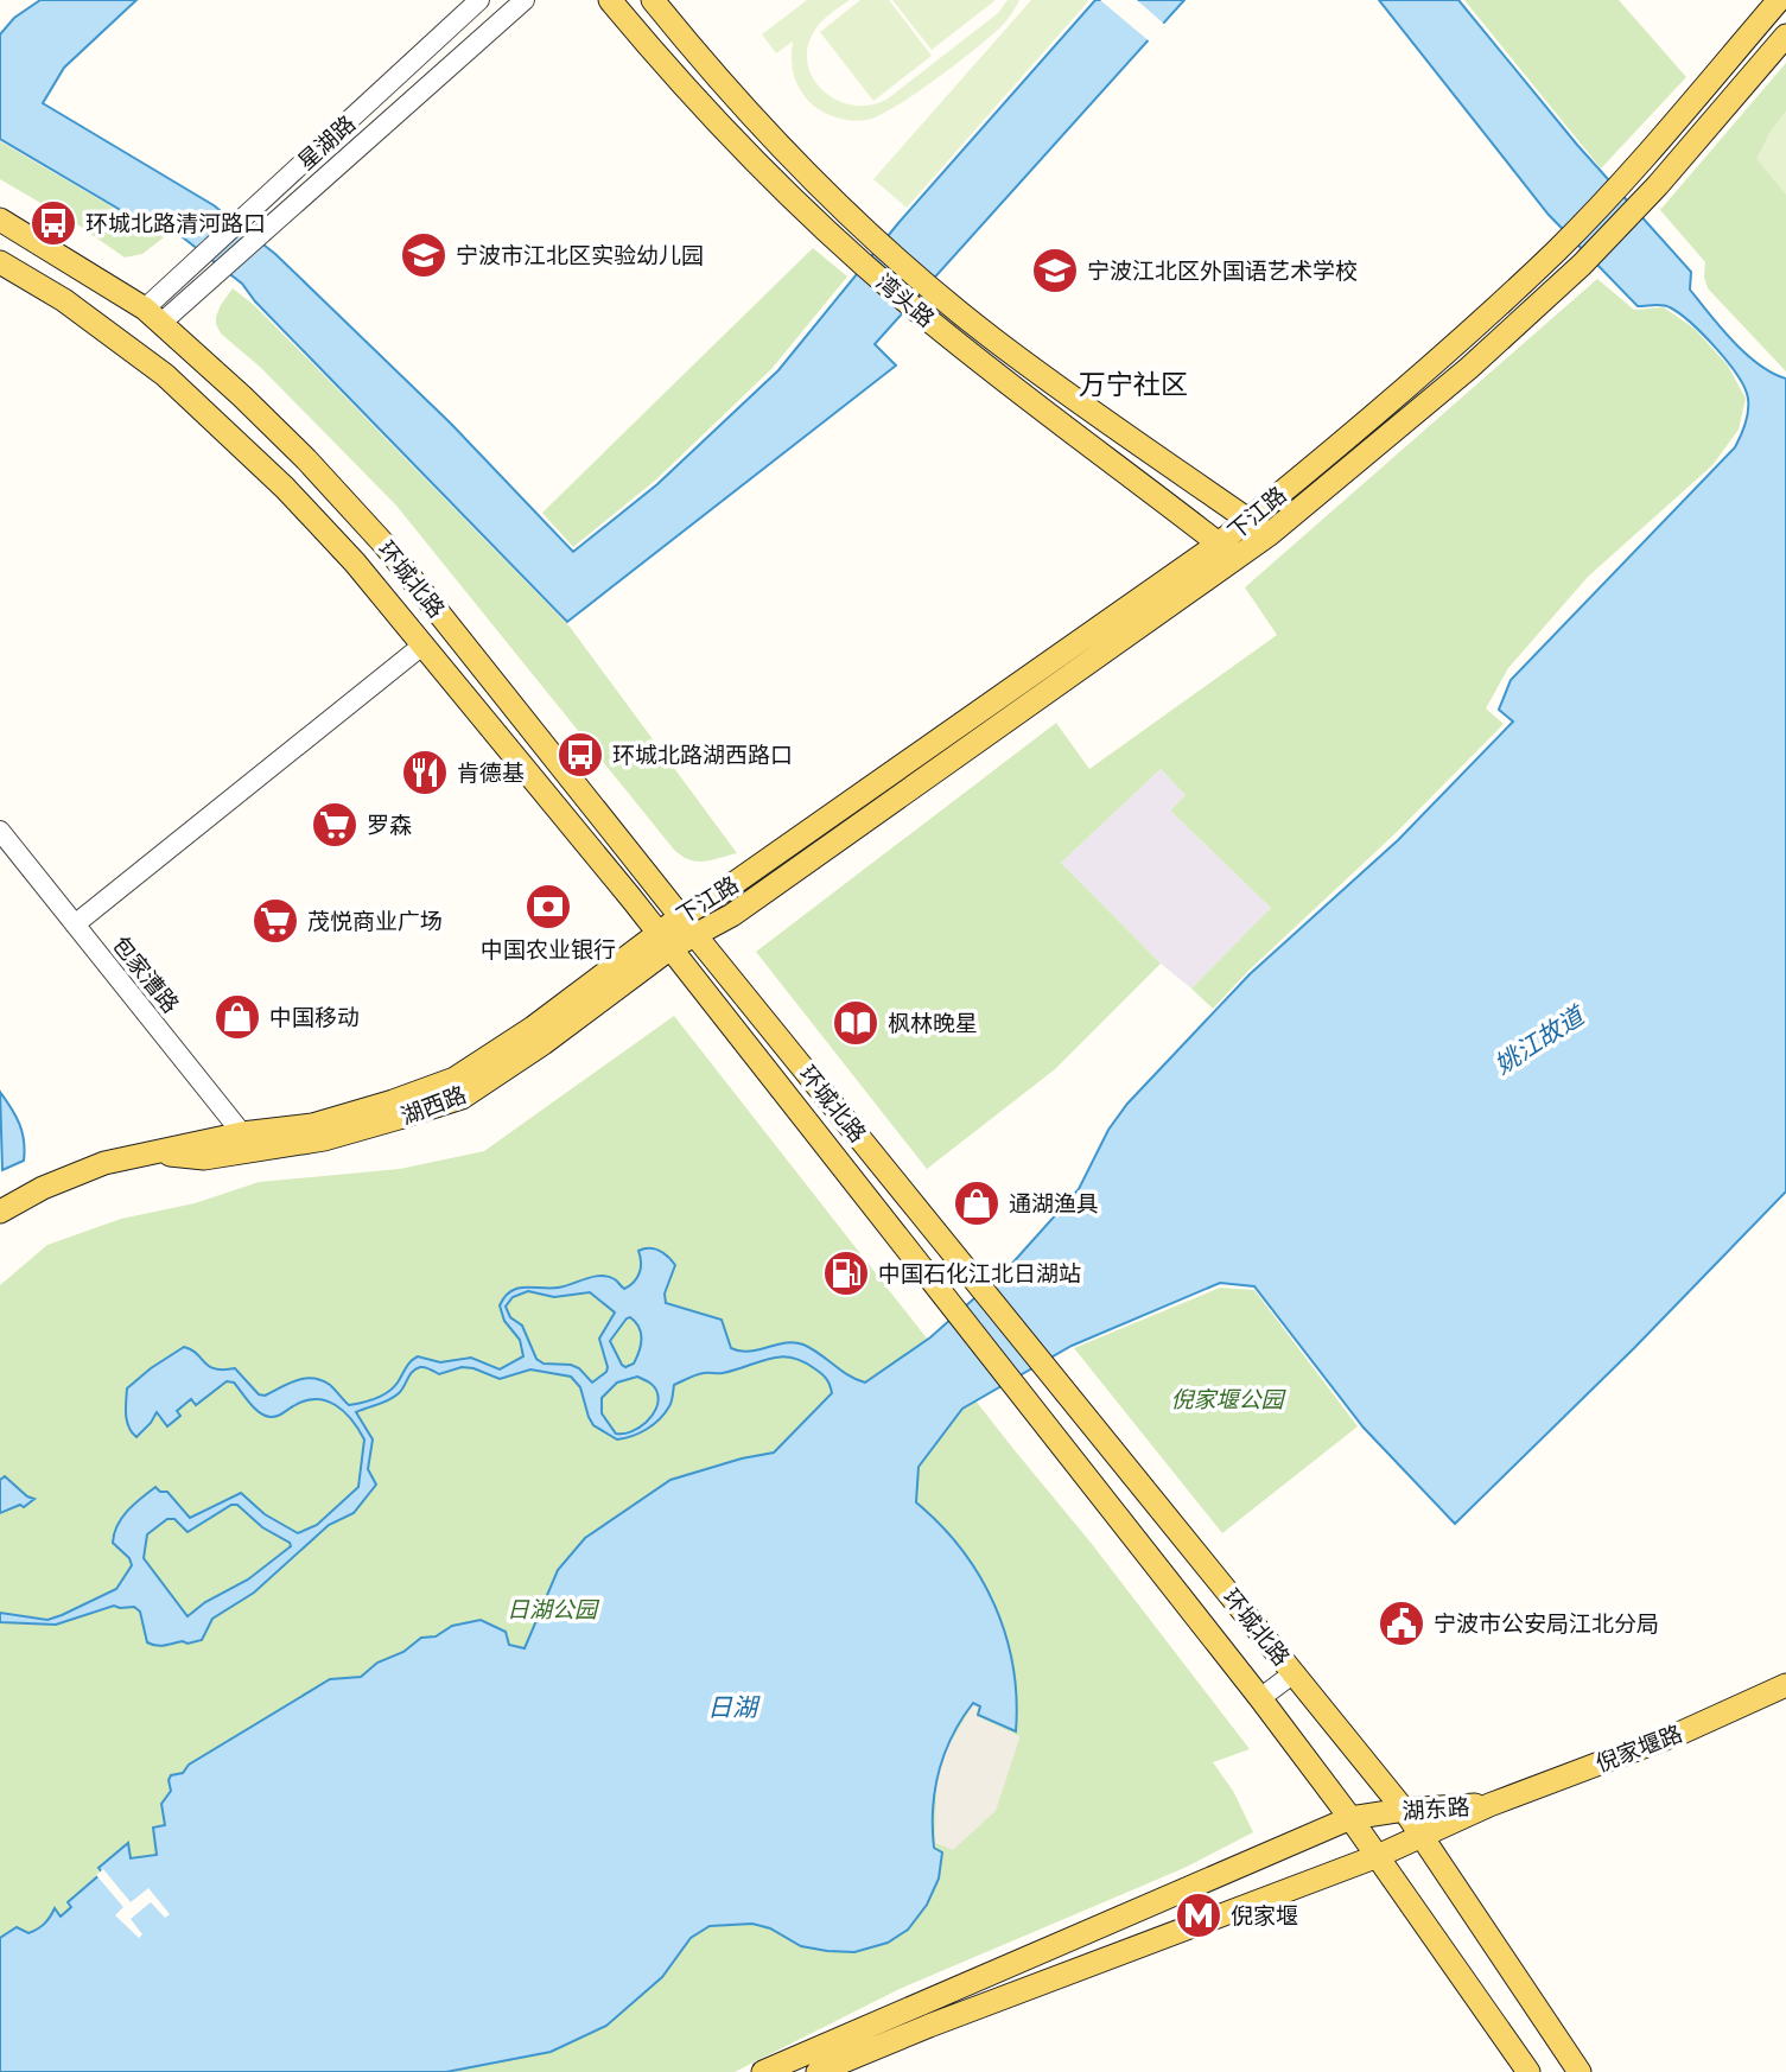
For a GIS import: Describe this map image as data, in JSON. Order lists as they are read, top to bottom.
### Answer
{
  "streets": {
    "main road": [
      "湾头路",
      "下江路",
      "环城北路",
      "湖西路",
      "倪家堰路",
      "湖东路"
    ],
    "street": ["星湖路", "包家漕路"]
  },
  "crossings": [
    ["星湖路", "环城北路"],
    ["湾头路", "下江路"],
    ["下江路", "环城北路"],
    ["下江路", "湖西路"],
    ["环城北路", "湖西路"],
    ["环城北路", "湖东路"],
    ["包家漕路", "湖西路"],
    ["倪家堰路", "湖东路"]
  ],
  "districts": ["万宁社区"],
  "water": ["姚江故道", "日湖"],
  "parks": ["倪家堰公园", "日湖公园"],
  "places": {
    "bus stop": ["环城北路清河路口", "环城北路湖西路口"],
    "school or university": ["宁波市江北区实验幼儿园", "宁波江北区外国语艺术学校"],
    "restaurant": ["肯德基"],
    "supermarket": ["罗森", "茂悦商业广场"],
    "bank": ["中国农业银行"],
    "shop": ["中国移动", "通湖渔具"],
    "library": ["枫林晚星"],
    "fuel station": ["中国石化江北日湖站"],
    "public building": ["宁波市公安局江北分局"],
    "metro station": ["倪家堰"]
  }
}
